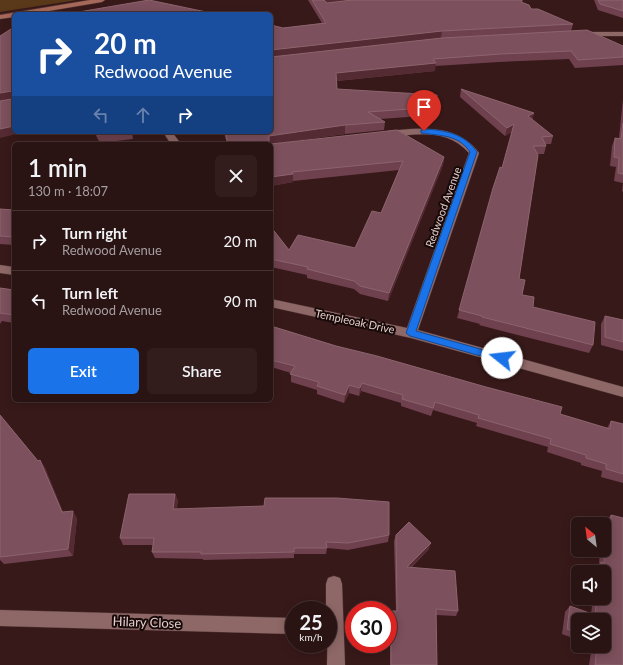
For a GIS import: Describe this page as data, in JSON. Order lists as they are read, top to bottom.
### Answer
{
  "streets": {
    "street": ["Redwood Avenue", "Templeoak Drive", "Hilary Close"]
  },
  "crossings": [
    ["Redwood Avenue", "Templeoak Drive"]
  ],
  "north": "top left",
  "page": {
    "turn": ["20 m", "Redwood Avenue"],
    "heading": ["1 min", "130 m · 18:07"],
    "list": [
      {
        "name": "Turn right",
        "note": "Redwood Avenue",
        "value": "20 m"
      },
      {
        "name": "Turn left",
        "note": "Redwood Avenue",
        "value": "90 m"
      }
    ],
    "buttons": ["Exit", "Share"],
    "speed": "25 km/h",
    "limit": "30"
  }
}
